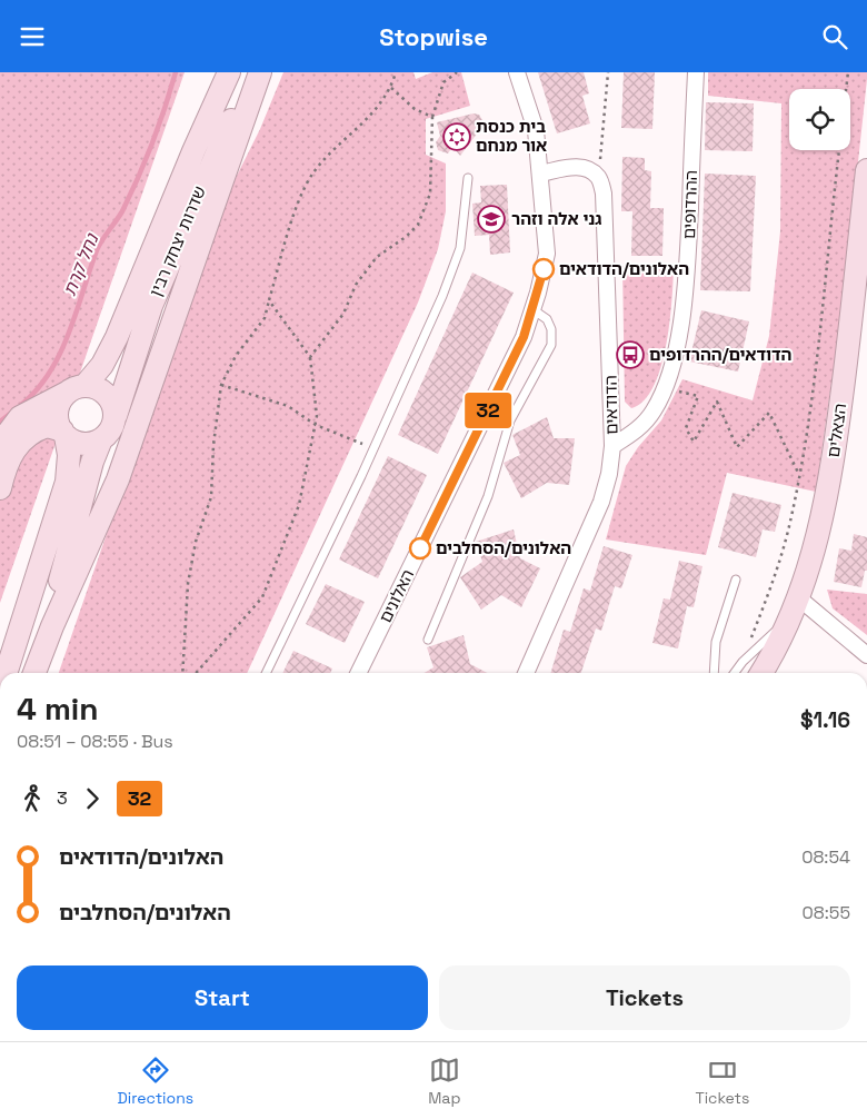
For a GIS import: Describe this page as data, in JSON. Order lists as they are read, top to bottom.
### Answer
{
  "streets": {
    "main road": ["שדרות יצחק רבין", "הצאלים"],
    "street": ["ההרדופים", "הדודאים", "האלונים"]
  },
  "crossings": [
    ["ההרדופים", "הדודאים"]
  ],
  "water": ["נחל קרת"],
  "places": {
    "synagogue": ["בית כנסת אור מנחם"],
    "school or university": ["גני אלה וזהר"],
    "other": ["האלונים/הדודאים", "האלונים/הסחלבים"],
    "bus stop": ["הדודאים/ההרדופים"]
  },
  "lines": ["bus line 32"],
  "page": {
    "header": "Stopwise",
    "on_map": "32",
    "heading": ["4 min", "08:51 – 08:55 · Bus", "$1.16"],
    "legs": ["3", "32"],
    "list": [
      {
        "name": "האלונים/הדודאים",
        "value": "08:54"
      },
      {
        "name": "האלונים/הסחלבים",
        "value": "08:55"
      }
    ],
    "buttons": ["Start", "Tickets"],
    "tabs": ["Directions", "Map", "Tickets"]
  }
}
